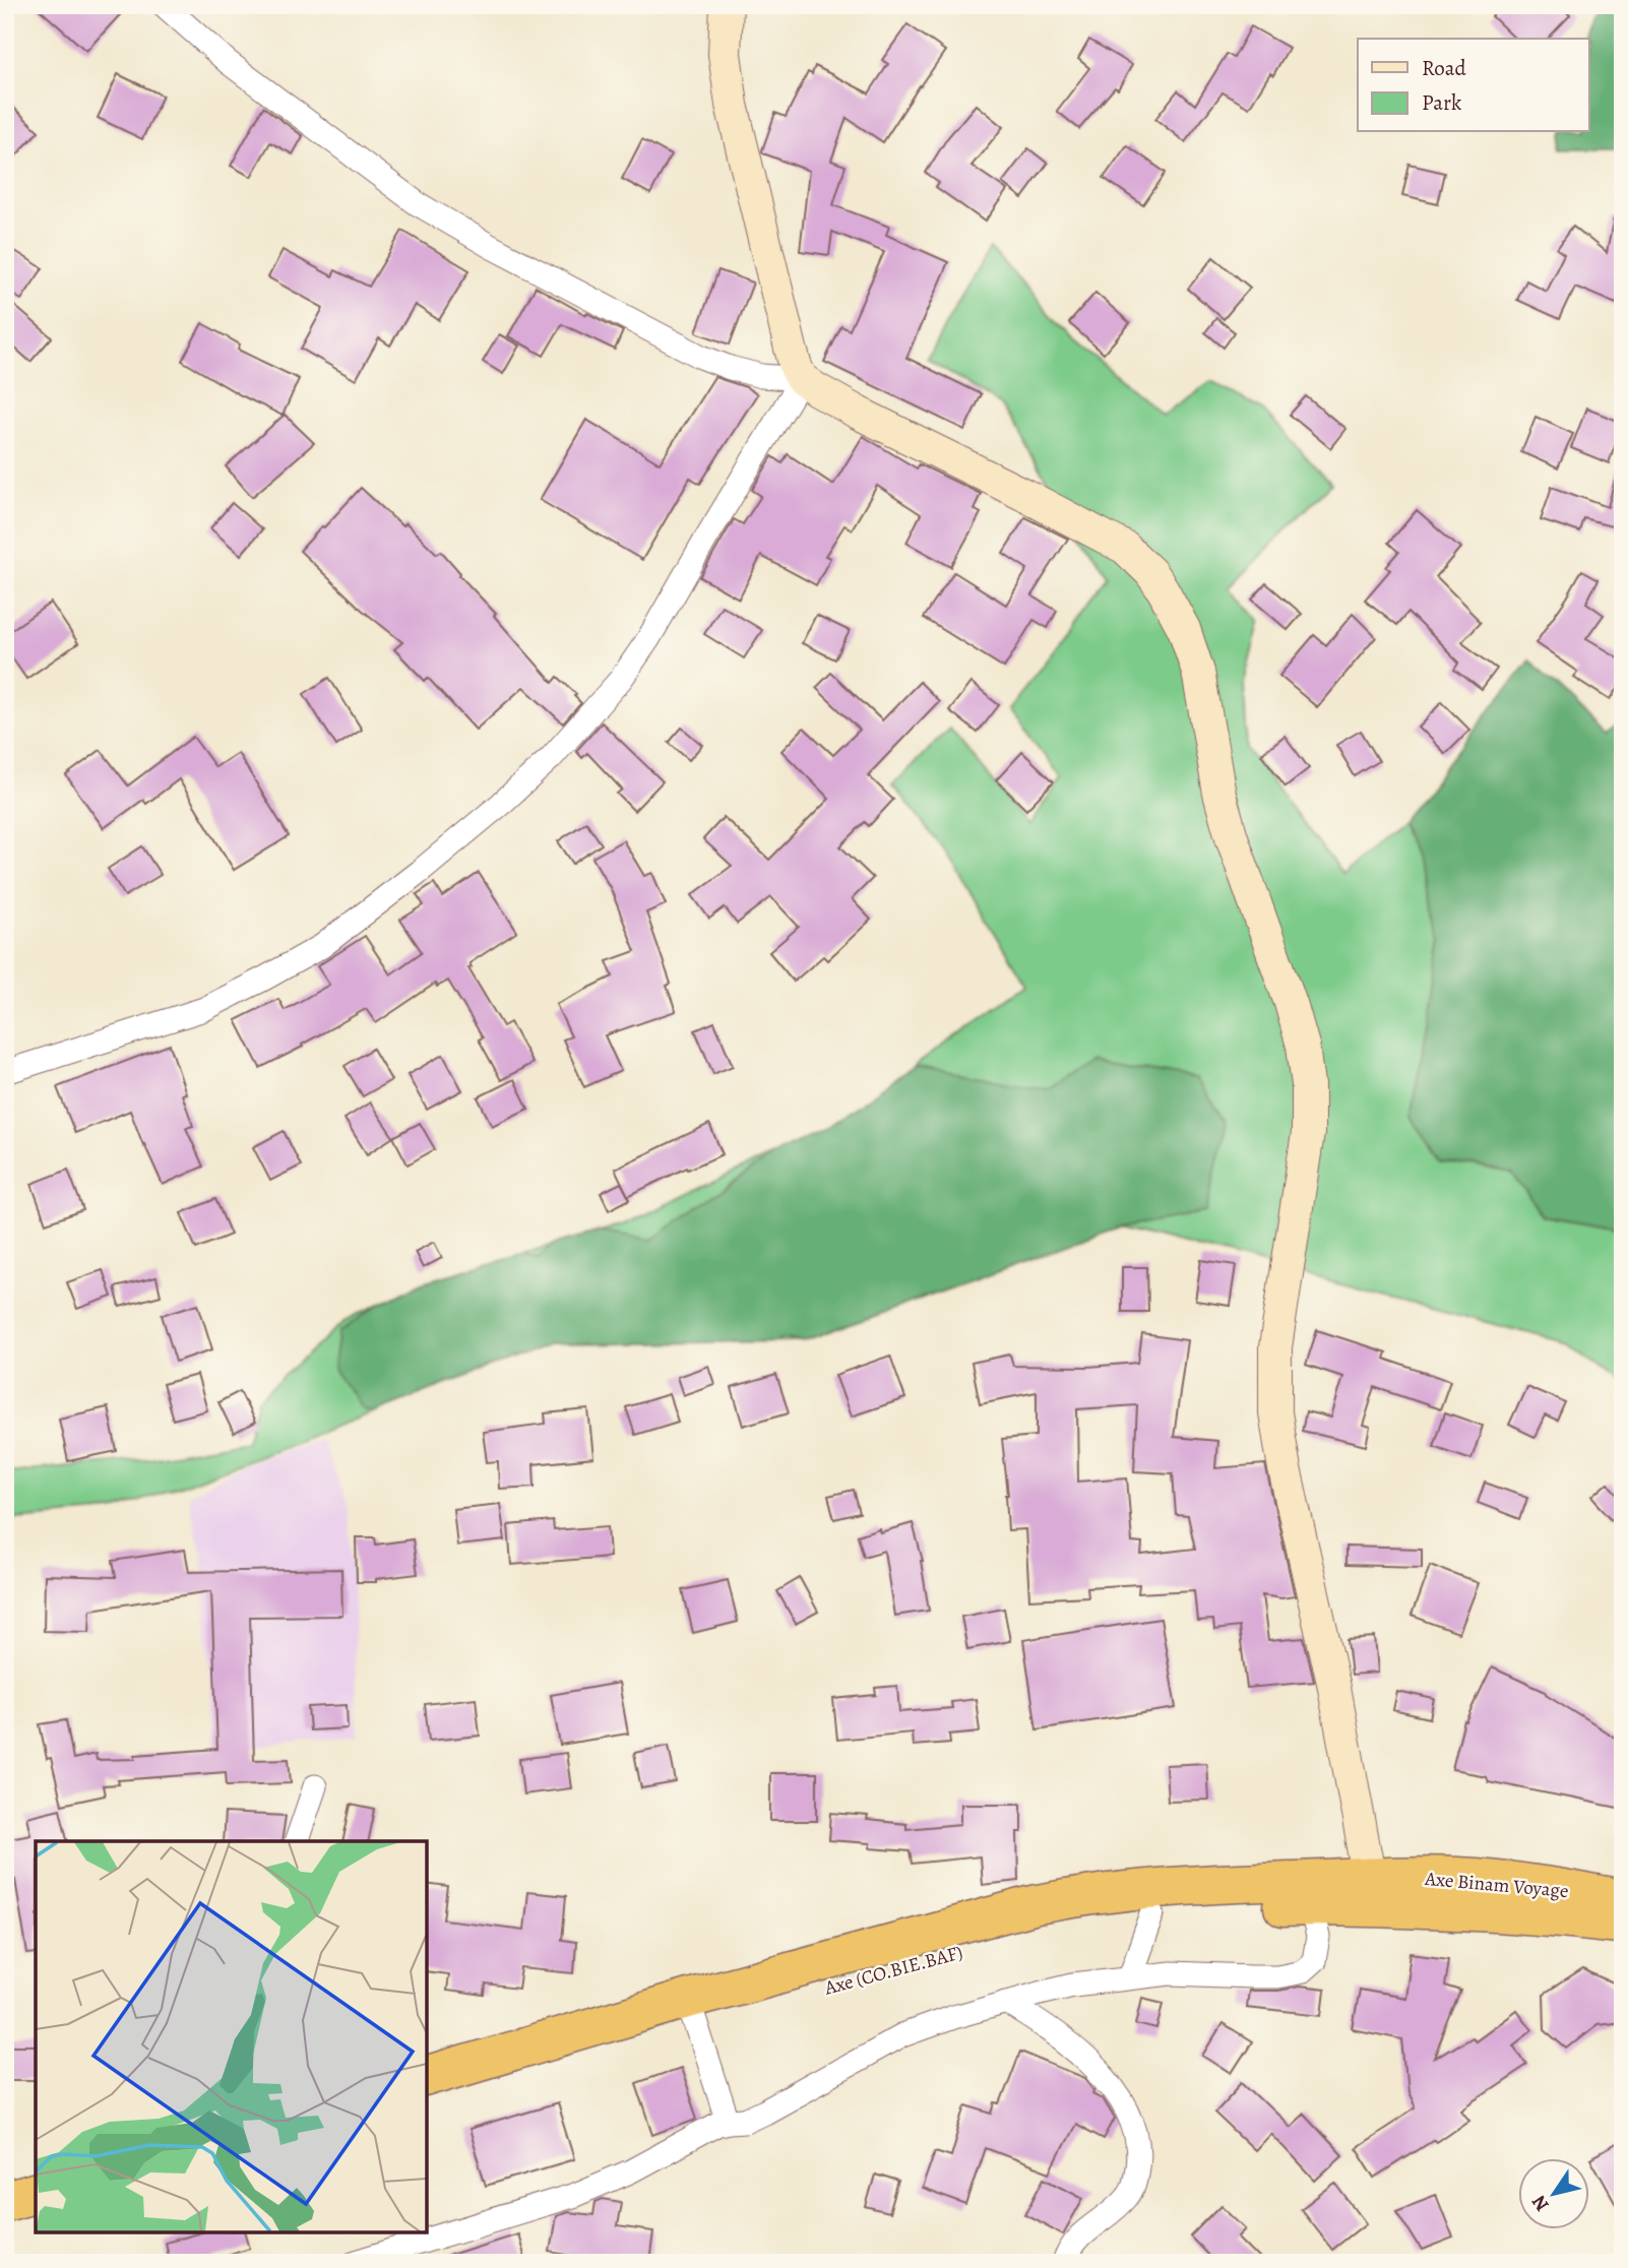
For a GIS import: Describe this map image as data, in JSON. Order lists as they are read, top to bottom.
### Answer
{
  "streets": {
    "highway": ["Axe Binam Voyage", "Axe (CO.BIE.BAF)"]
  },
  "crossings": [
    ["Axe Binam Voyage", "Axe (CO.BIE.BAF)"]
  ],
  "legend": ["Road", "Park"],
  "north": "bottom left"
}
